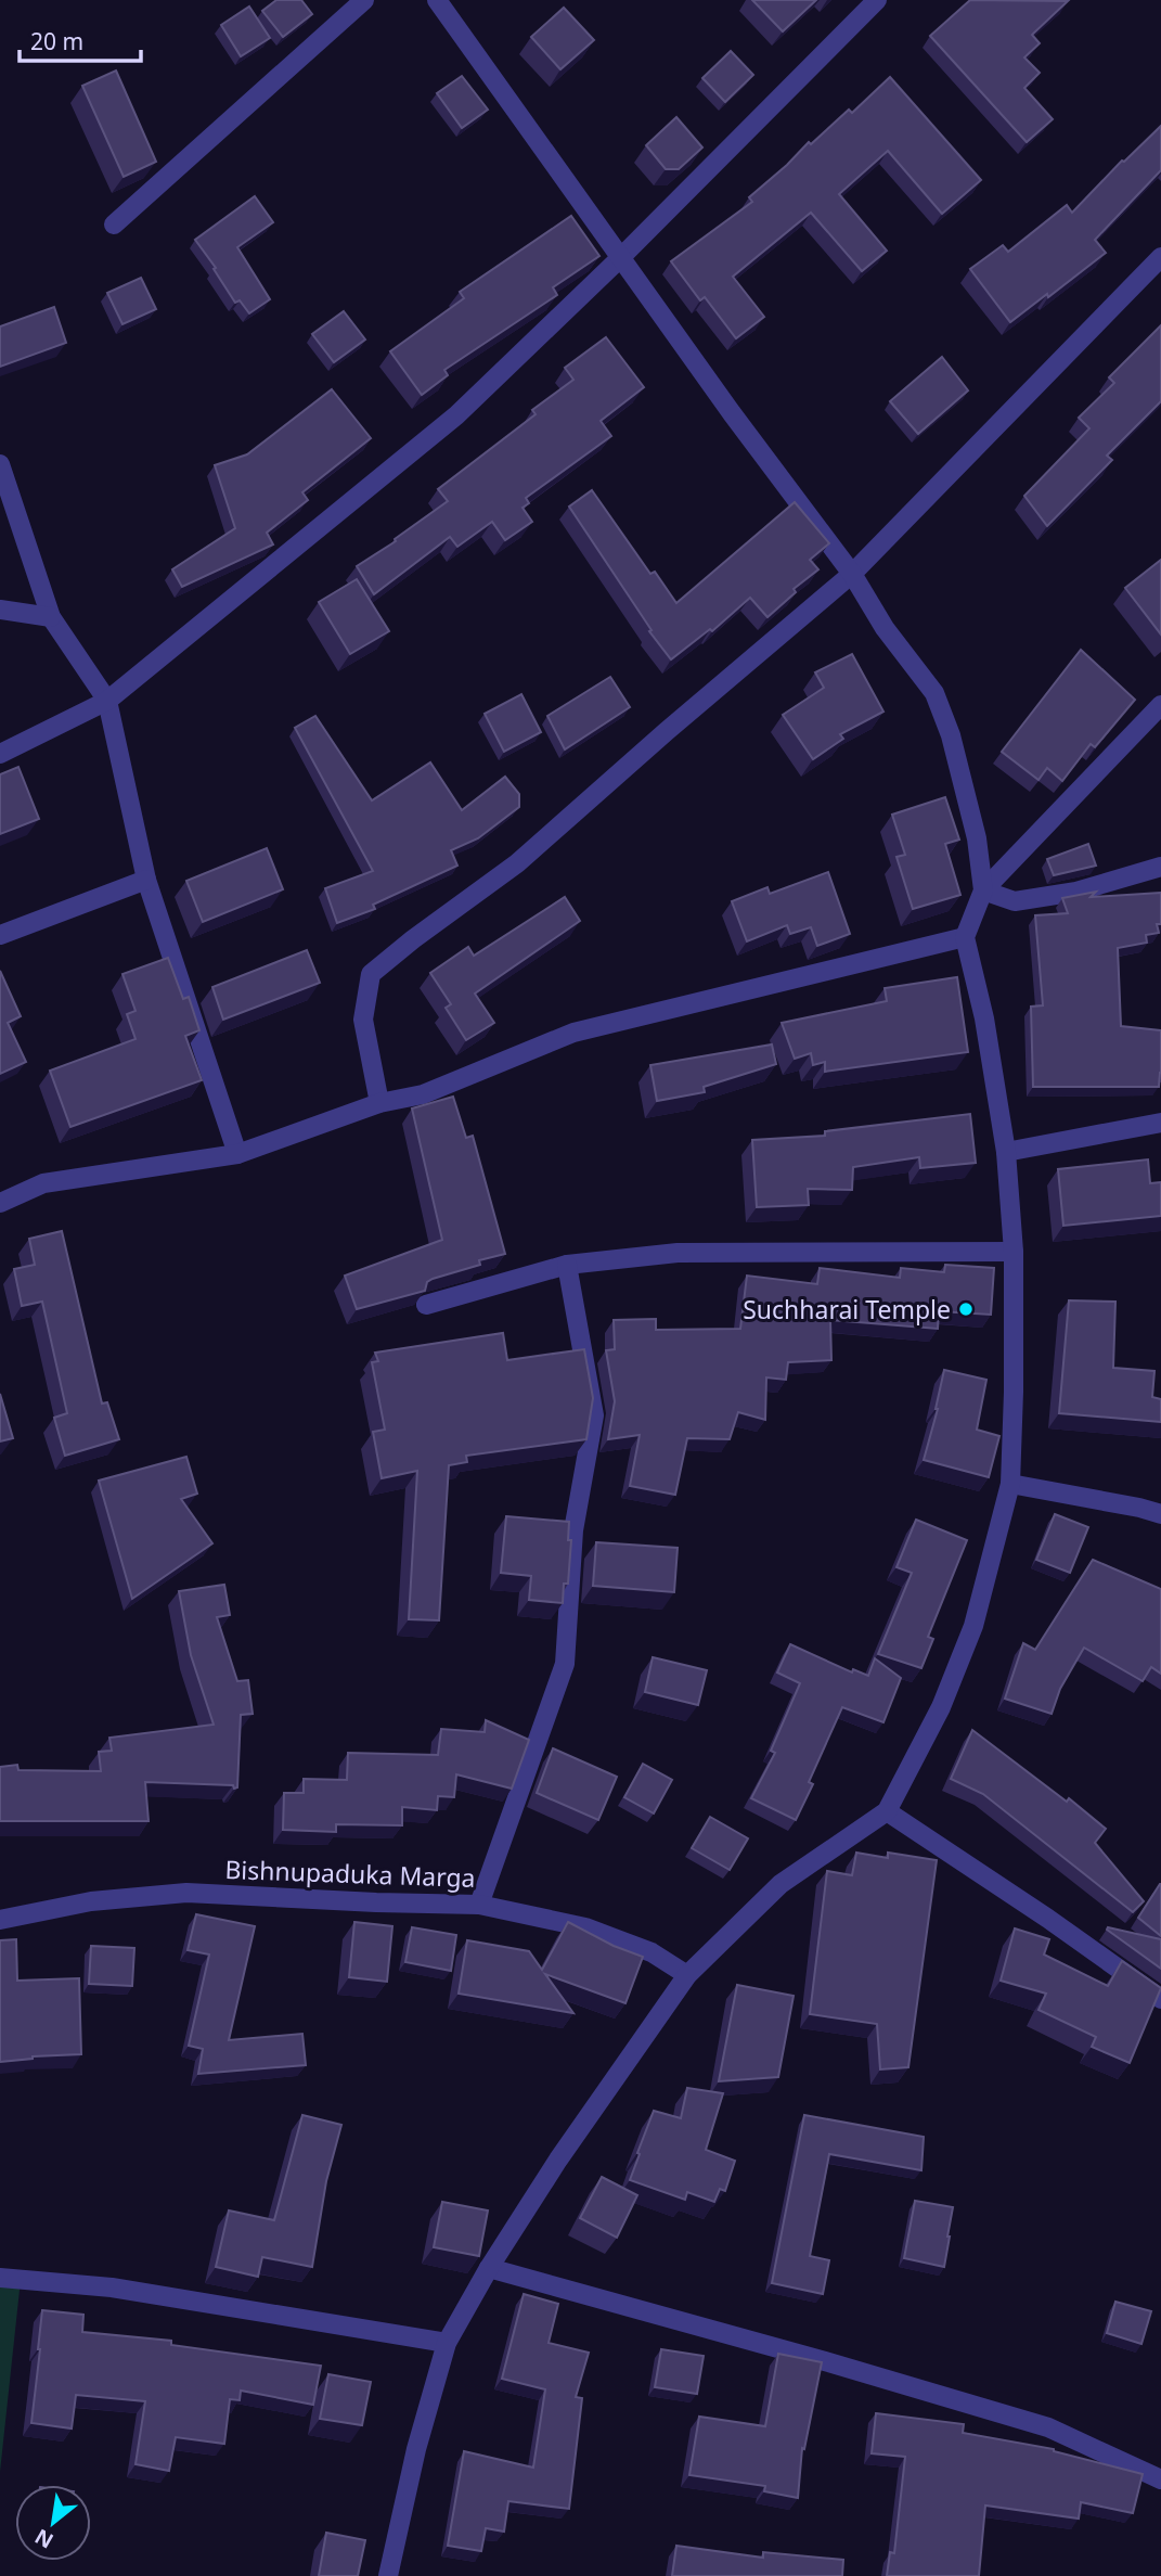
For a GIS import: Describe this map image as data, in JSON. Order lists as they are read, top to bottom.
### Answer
{
  "streets": {
    "street": ["Bishnupaduka Marga"]
  },
  "places": ["Suchharai Temple"],
  "scale_bar": "20 m",
  "north": "bottom left"
}
